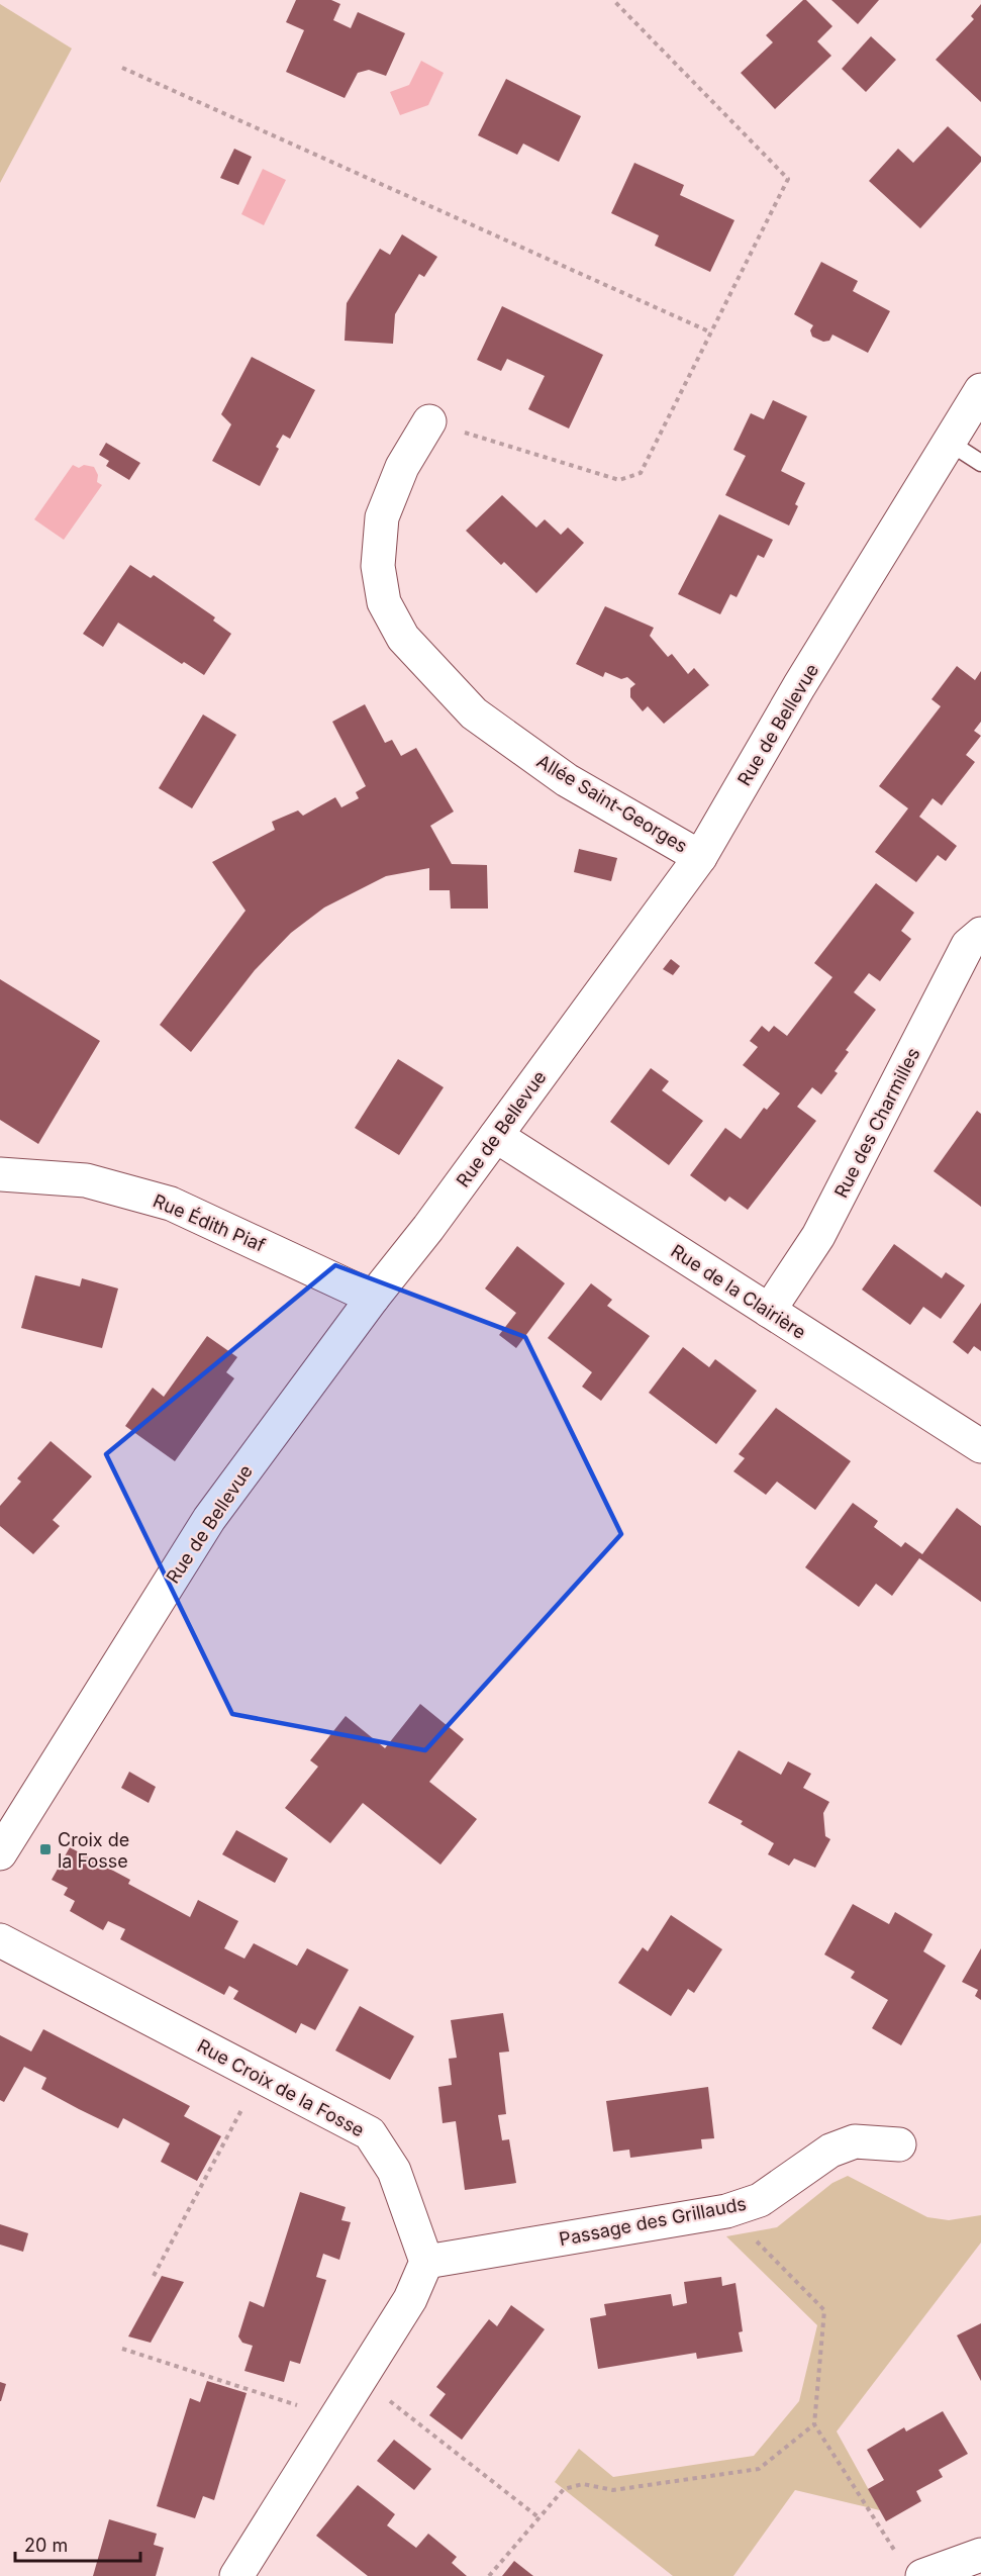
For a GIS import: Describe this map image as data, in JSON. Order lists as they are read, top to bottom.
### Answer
{
  "streets": {
    "street": [
      "Rue de Bellevue",
      "Allée Saint-Georges",
      "Rue des Charmilles",
      "Rue Édith Piaf",
      "Rue de la Clairière",
      "Rue Croix de la Fosse",
      "Passage des Grillauds"
    ]
  },
  "crossings": [
    ["Rue de Bellevue", "Allée Saint-Georges"],
    ["Rue de Bellevue", "Rue Édith Piaf"],
    ["Rue de Bellevue", "Rue de la Clairière"],
    ["Rue des Charmilles", "Rue de la Clairière"],
    ["Rue Croix de la Fosse", "Passage des Grillauds"]
  ],
  "places": {
    "transit": ["Croix de la Fosse"]
  },
  "scale_bar": "20 m"
}
